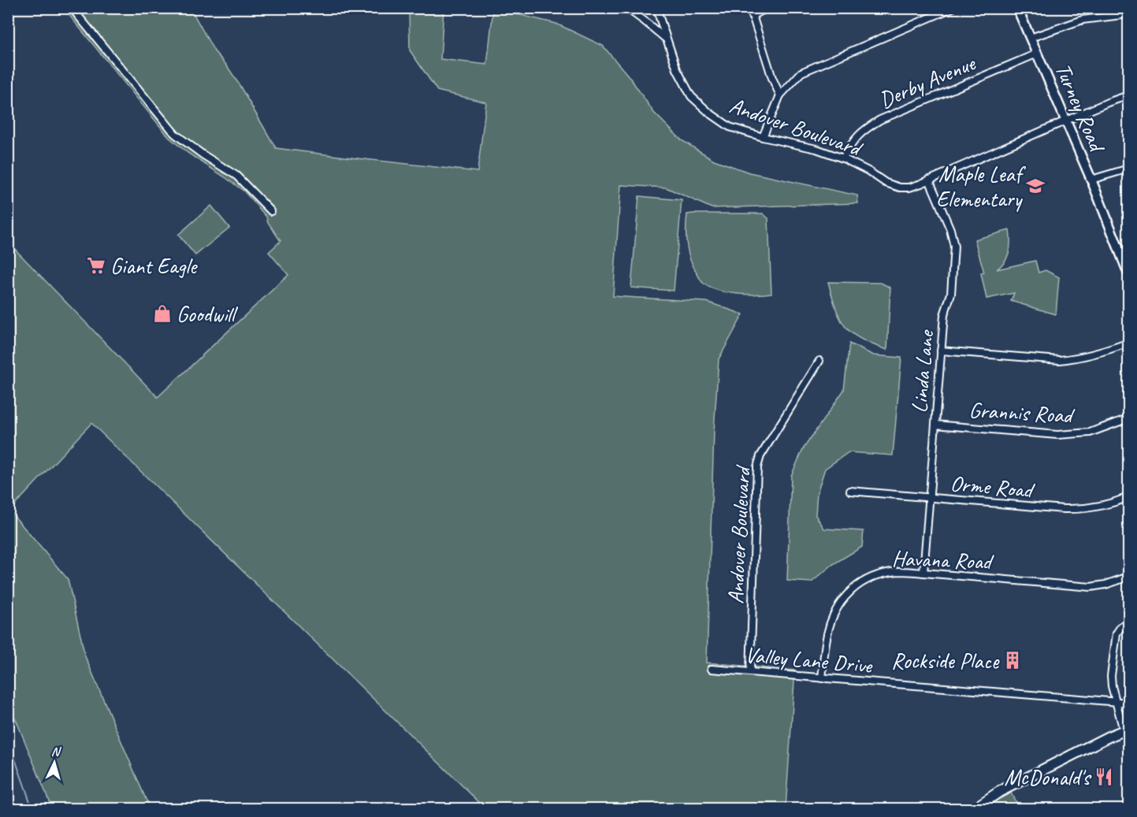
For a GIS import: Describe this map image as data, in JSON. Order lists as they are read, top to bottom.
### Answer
{
  "streets": {
    "main road": ["Turney Road"],
    "street": [
      "Derby Avenue",
      "Andover Boulevard",
      "Linda Lane",
      "Grannis Road",
      "Orme Road",
      "Havana Road",
      "Valley Lane Drive"
    ]
  },
  "crossings": [
    ["Derby Avenue", "Turney Road"],
    ["Derby Avenue", "Andover Boulevard"],
    ["Andover Boulevard", "Linda Lane"],
    ["Andover Boulevard", "Valley Lane Drive"],
    ["Linda Lane", "Grannis Road"],
    ["Linda Lane", "Orme Road"],
    ["Linda Lane", "Havana Road"],
    ["Havana Road", "Valley Lane Drive"]
  ],
  "places": {
    "school or university": ["Maple Leaf Elementary"],
    "supermarket": ["Giant Eagle"],
    "shop": ["Goodwill"],
    "building": ["Rockside Place"],
    "restaurant": ["McDonald's"]
  },
  "north": "top"
}
